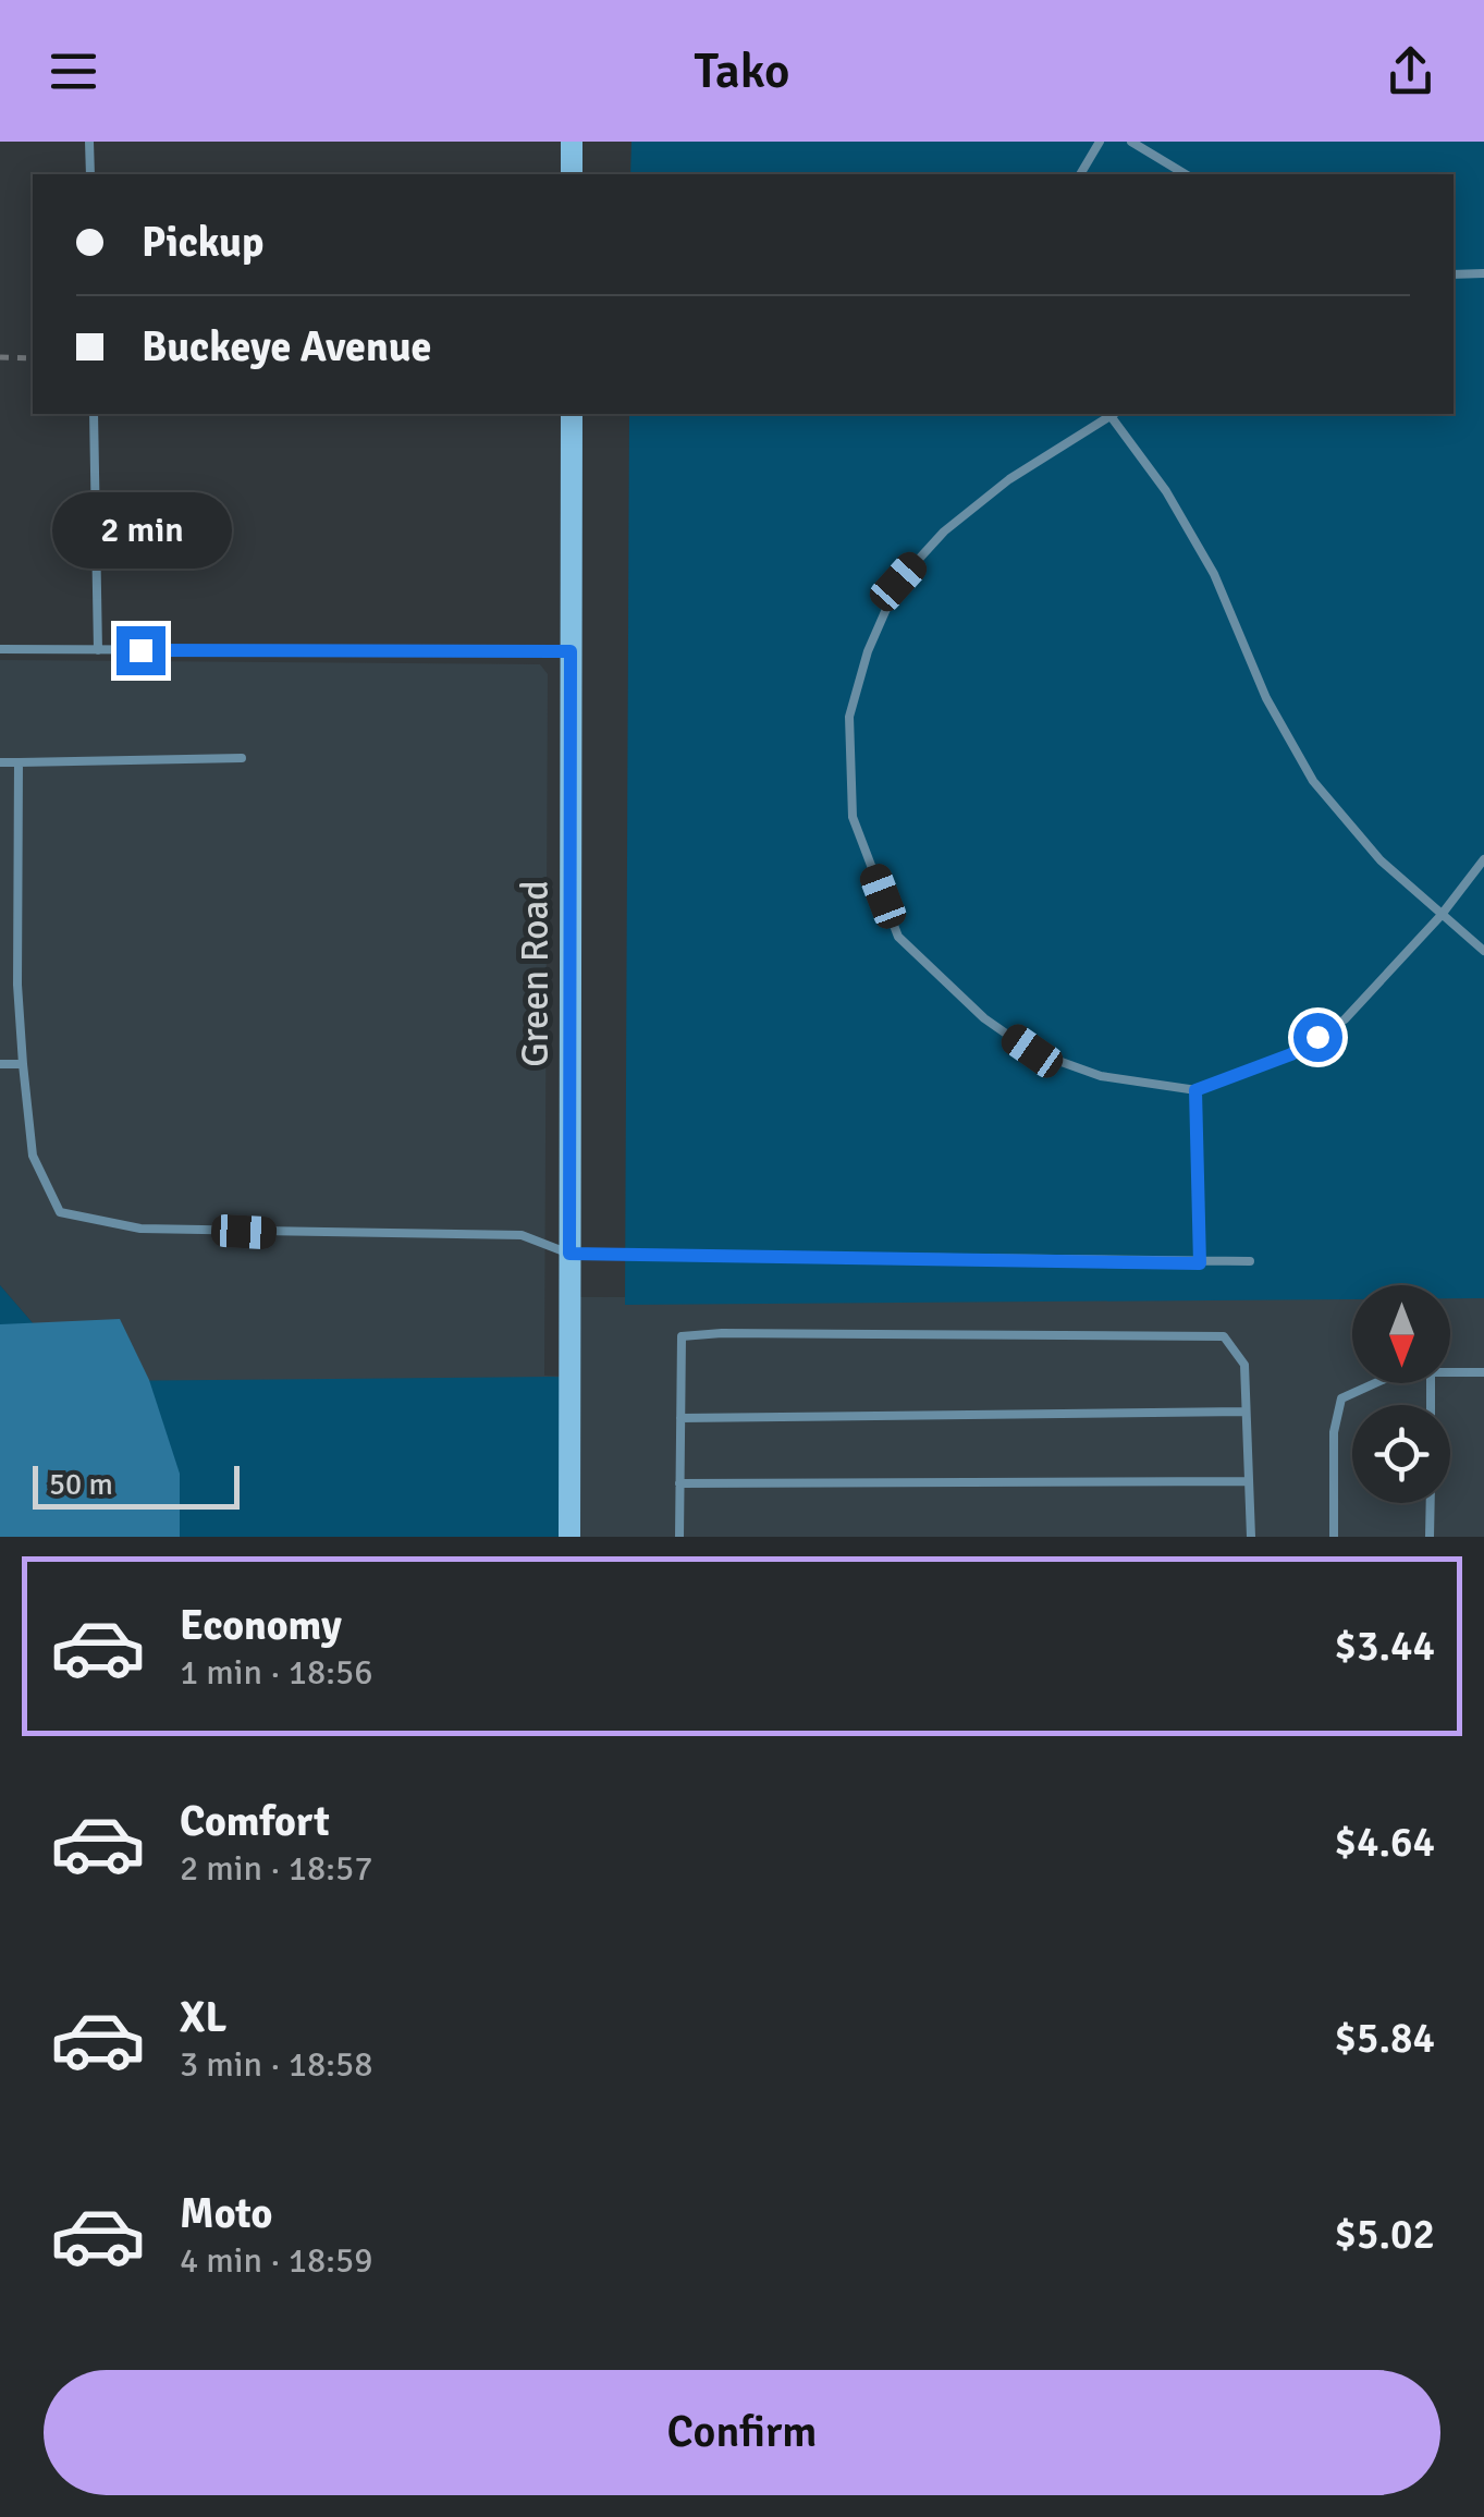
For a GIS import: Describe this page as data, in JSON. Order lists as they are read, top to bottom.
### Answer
{
  "streets": {
    "main road": ["Green Road"]
  },
  "scale_bar": "50 m",
  "north": "bottom",
  "page": {
    "header": "Tako",
    "banner": ["Pickup", "Buckeye Avenue"],
    "bubble": "2 min",
    "scale": "50 m",
    "list": [
      {
        "name": "Economy",
        "note": "1 min · 18:56",
        "value": "$3.44"
      },
      {
        "name": "Comfort",
        "note": "2 min · 18:57",
        "value": "$4.64"
      },
      {
        "name": "XL",
        "note": "3 min · 18:58",
        "value": "$5.84"
      },
      {
        "name": "Moto",
        "note": "4 min · 18:59",
        "value": "$5.02"
      }
    ],
    "buttons": "Confirm"
  }
}
